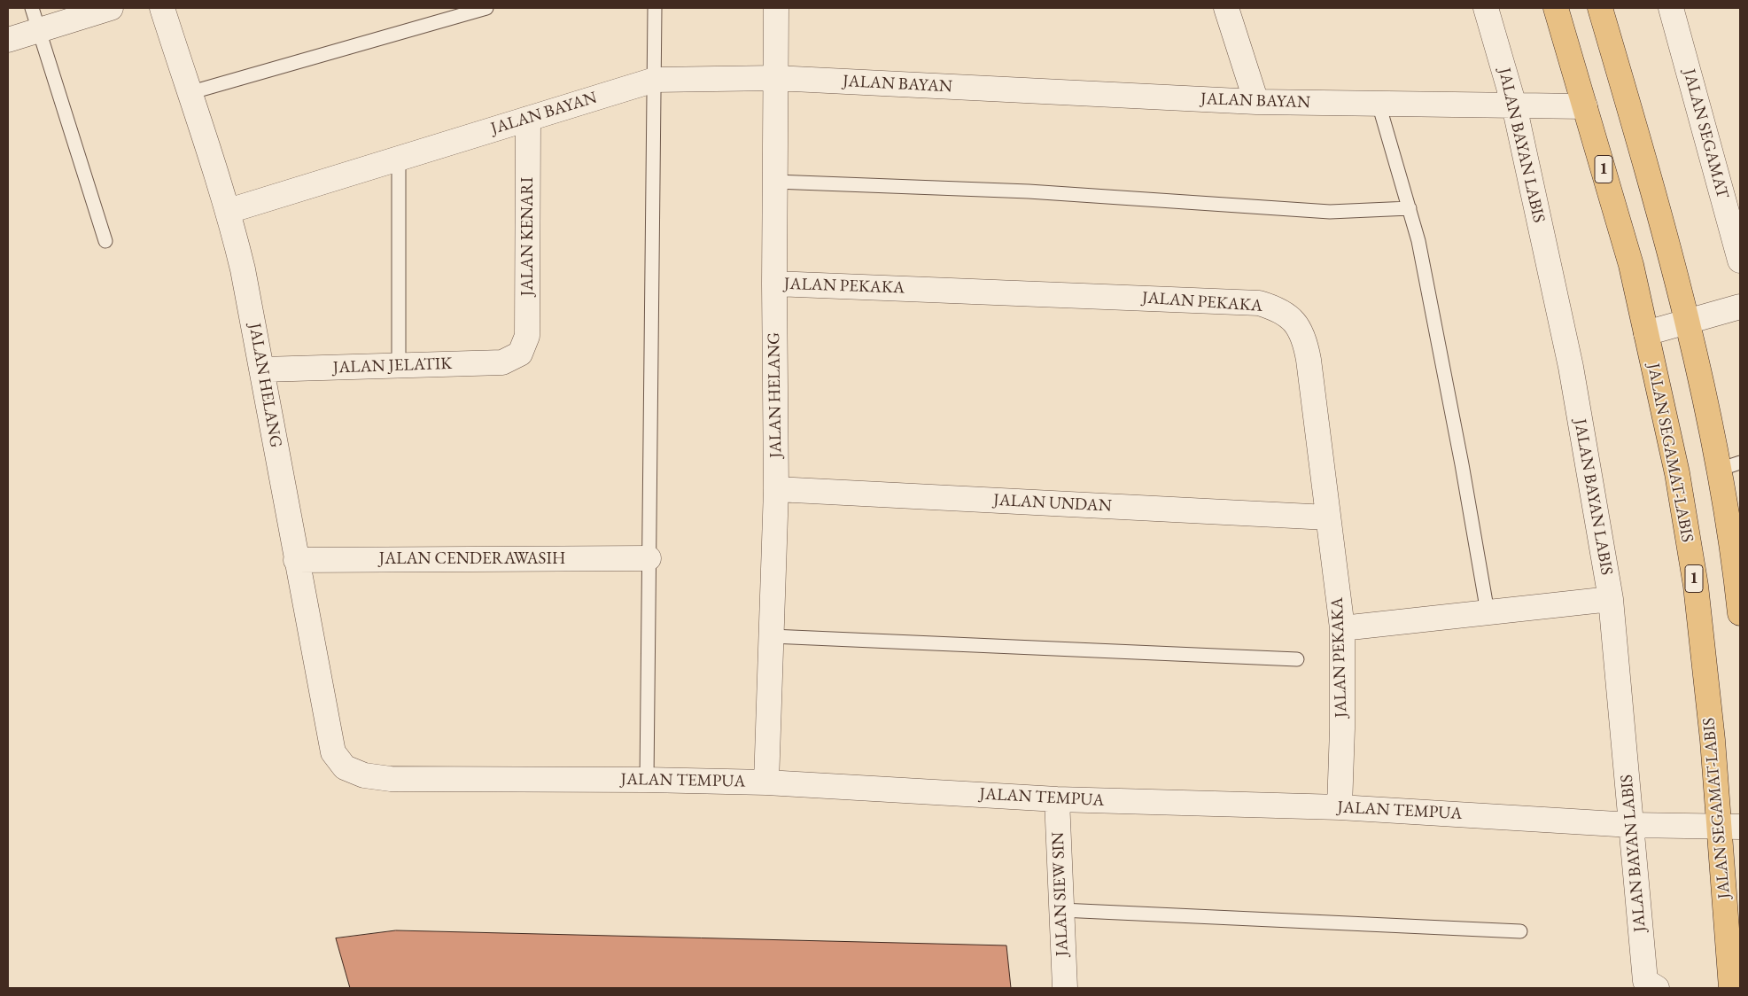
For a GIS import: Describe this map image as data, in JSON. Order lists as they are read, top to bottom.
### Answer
{
  "streets": {
    "highway": ["1", "JALAN SEGAMAT-LABIS"],
    "street": [
      "JALAN BAYAN",
      "JALAN SEGAMAT",
      "JALAN BAYAN LABIS",
      "JALAN KENARI",
      "JALAN PEKAKA",
      "JALAN JELATIK",
      "JALAN HELANG",
      "JALAN UNDAN",
      "JALAN CENDERAWASIH",
      "JALAN TEMPUA",
      "JALAN SIEW SIN"
    ]
  },
  "crossings": [
    ["JALAN BAYAN", "JALAN BAYAN LABIS"],
    ["JALAN BAYAN", "JALAN KENARI"],
    ["JALAN BAYAN", "JALAN HELANG"],
    ["JALAN BAYAN", "JALAN SEGAMAT-LABIS"],
    ["JALAN BAYAN LABIS", "JALAN TEMPUA"],
    ["JALAN KENARI", "JALAN JELATIK"],
    ["JALAN PEKAKA", "JALAN HELANG"],
    ["JALAN PEKAKA", "JALAN UNDAN"],
    ["JALAN PEKAKA", "JALAN TEMPUA"],
    ["JALAN JELATIK", "JALAN HELANG"],
    ["JALAN HELANG", "JALAN UNDAN"],
    ["JALAN HELANG", "JALAN CENDERAWASIH"],
    ["JALAN HELANG", "JALAN TEMPUA"],
    ["JALAN SEGAMAT-LABIS", "JALAN TEMPUA"],
    ["JALAN TEMPUA", "JALAN SIEW SIN"]
  ]
}
